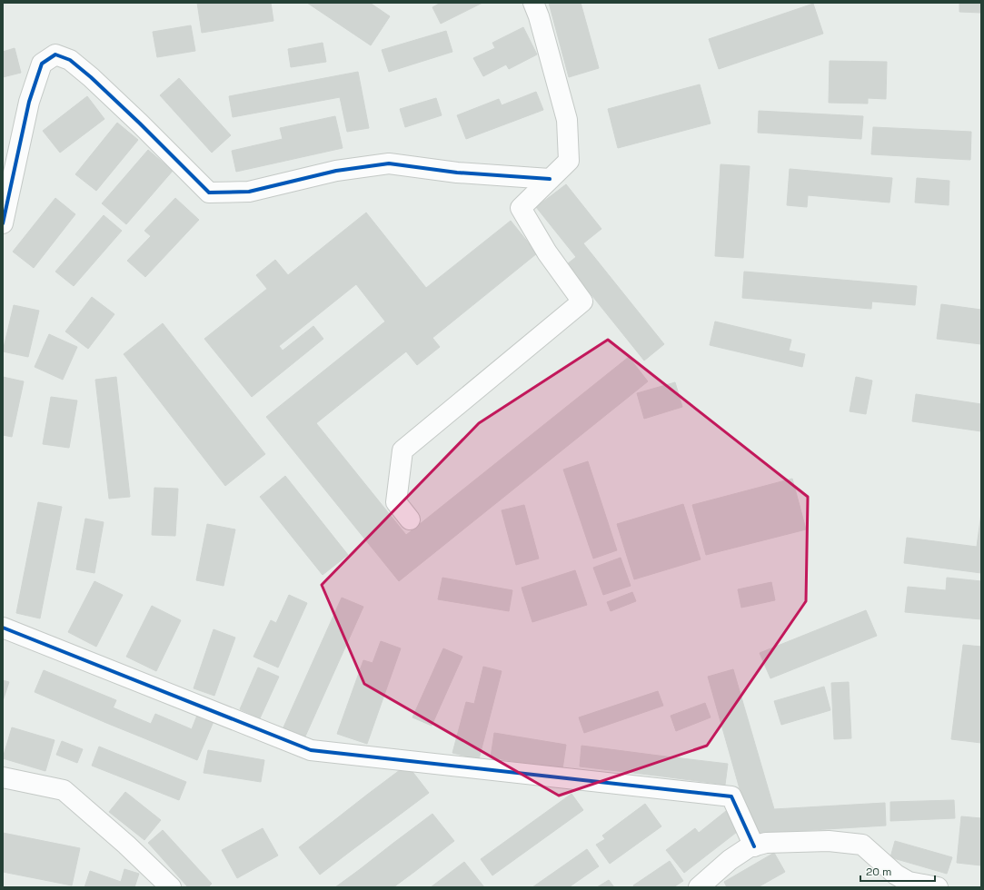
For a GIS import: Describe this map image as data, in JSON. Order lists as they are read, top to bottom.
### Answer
{
  "scale_bar": "20 m"
}
